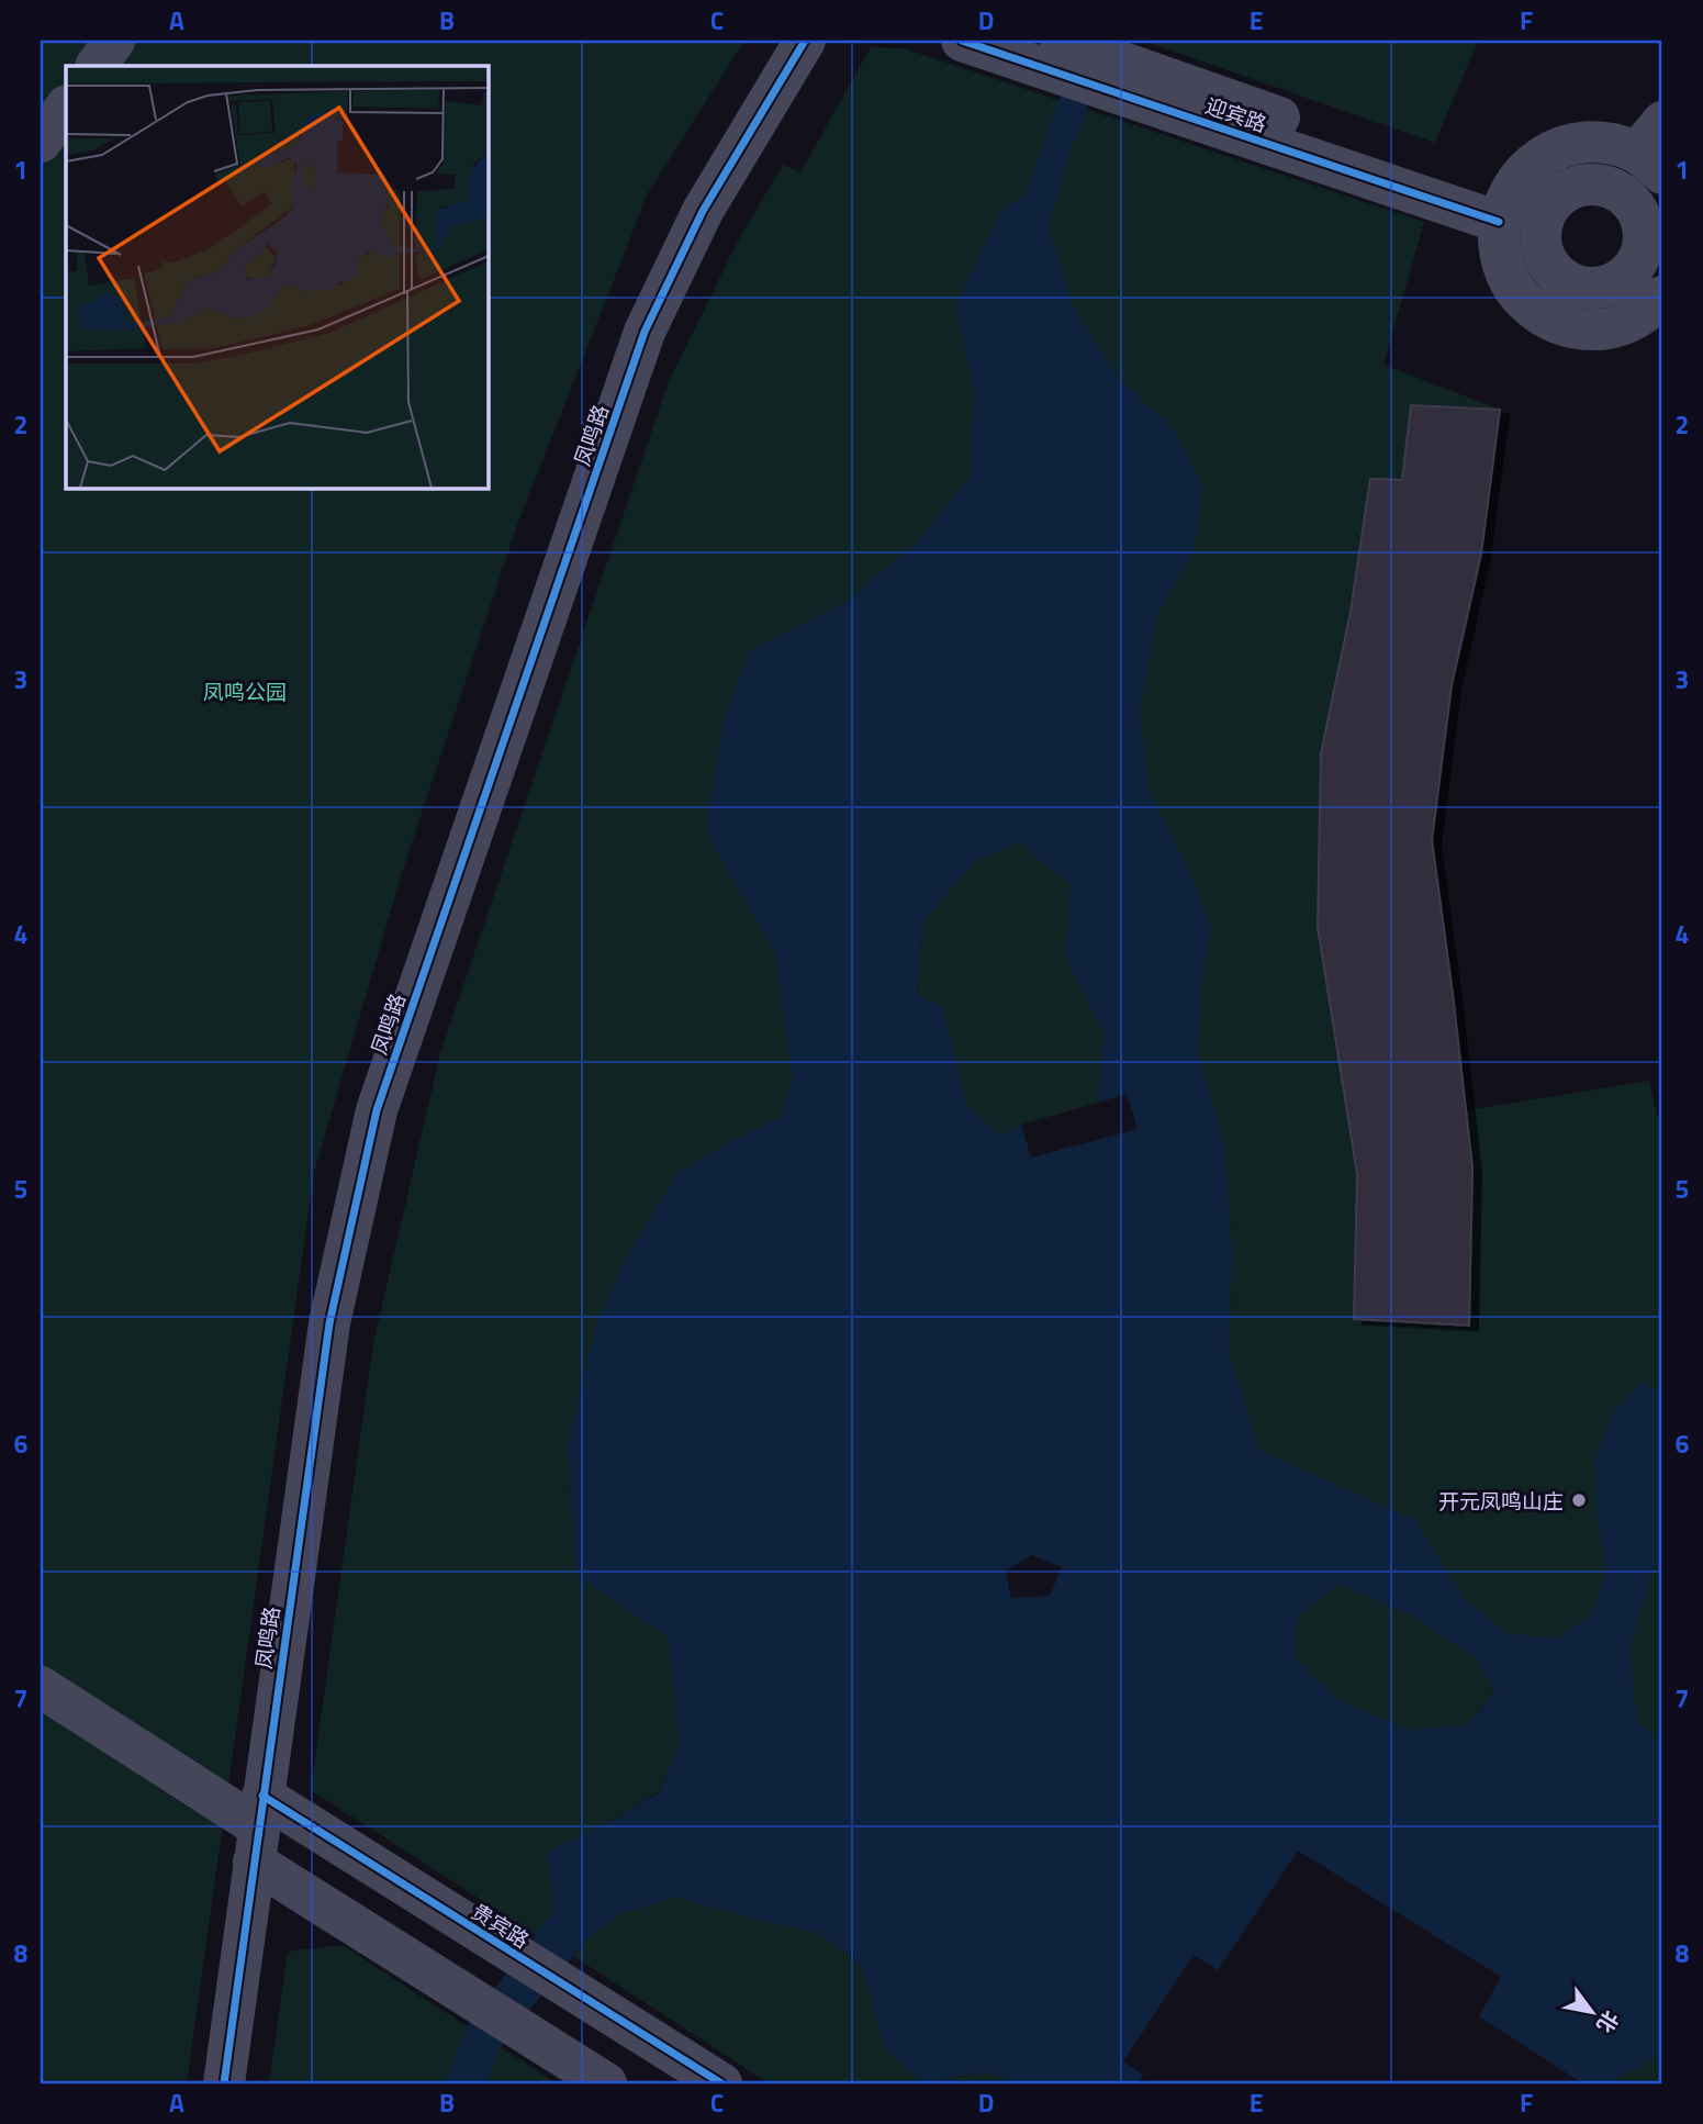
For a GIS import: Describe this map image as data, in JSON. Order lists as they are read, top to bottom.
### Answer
{
  "streets": {
    "street": ["迎宾路", "凤鸣路", "贵宾路"]
  },
  "crossings": [
    ["凤鸣路", "贵宾路"]
  ],
  "parks": ["凤鸣公园"],
  "places": ["开元凤鸣山庄"],
  "north": "bottom right",
  "grid": {
    "columns": [
      "A",
      "B",
      "C",
      "D",
      "E",
      "F"
    ],
    "rows": [
      "1",
      "2",
      "3",
      "4",
      "5",
      "6",
      "7",
      "8"
    ]
  }
}
